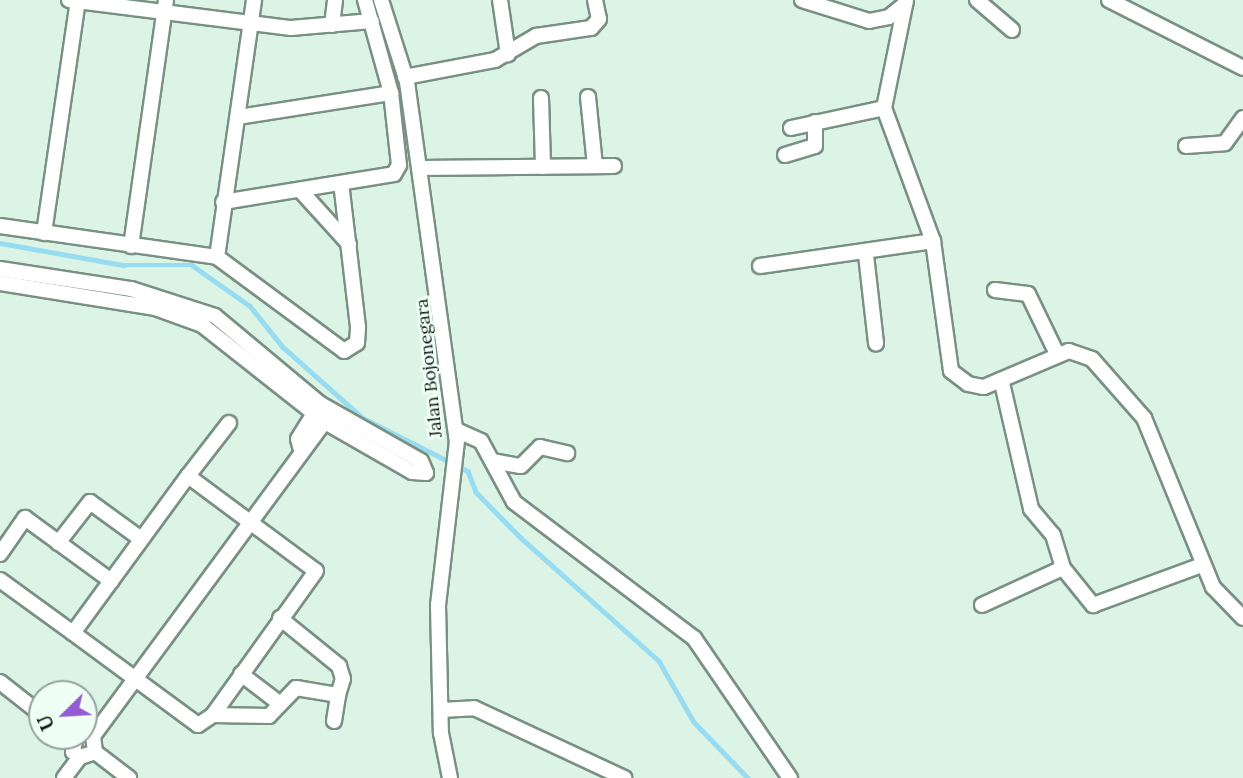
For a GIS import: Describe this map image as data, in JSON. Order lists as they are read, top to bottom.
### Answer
{
  "streets": {
    "street": ["Jalan Bojonegara"]
  },
  "north": "bottom left"
}
